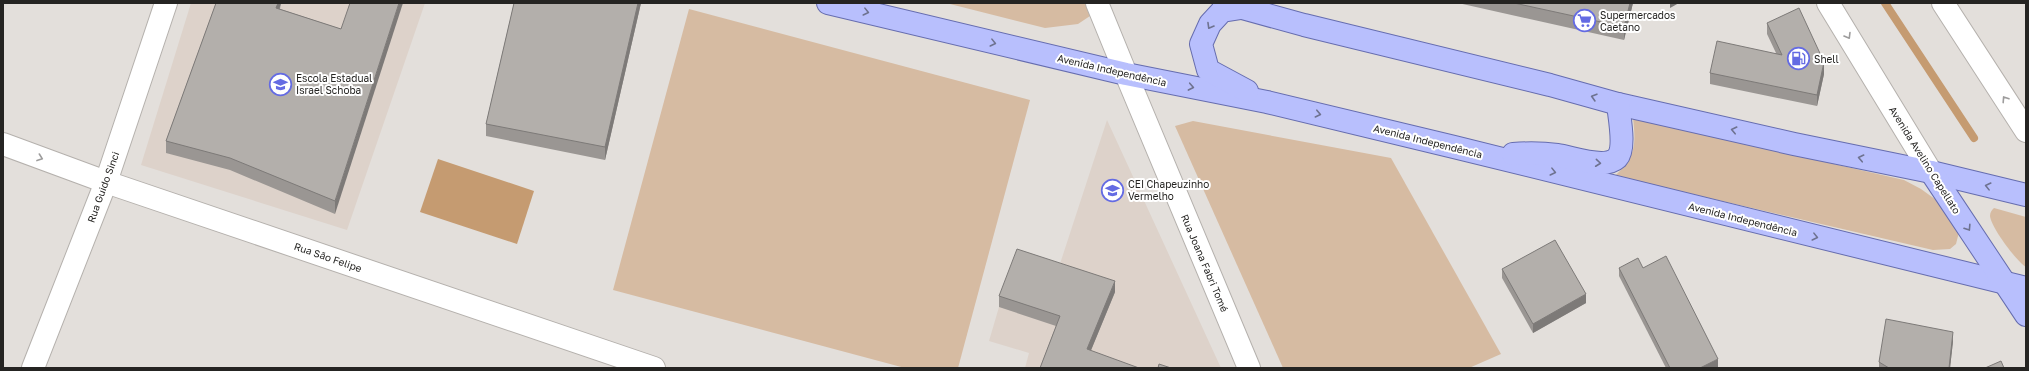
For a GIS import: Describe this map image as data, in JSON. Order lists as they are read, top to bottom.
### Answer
{
  "streets": {
    "main road": ["Avenida Independência", "Avenida Avelino Capellato"],
    "street": ["Rua Guido Sinci", "Rua São Felipe", "Rua Joana Fabri Tomé"]
  },
  "crossings": [
    ["Avenida Independência", "Avenida Avelino Capellato"],
    ["Avenida Independência", "Rua Joana Fabri Tomé"],
    ["Rua Guido Sinci", "Rua São Felipe"]
  ],
  "places": {
    "supermarket": ["Supermercados Caetano"],
    "fuel station": ["Shell"],
    "school or university": ["Escola Estadual Israel Schoba", "CEI Chapeuzinho Vermelho"]
  }
}
